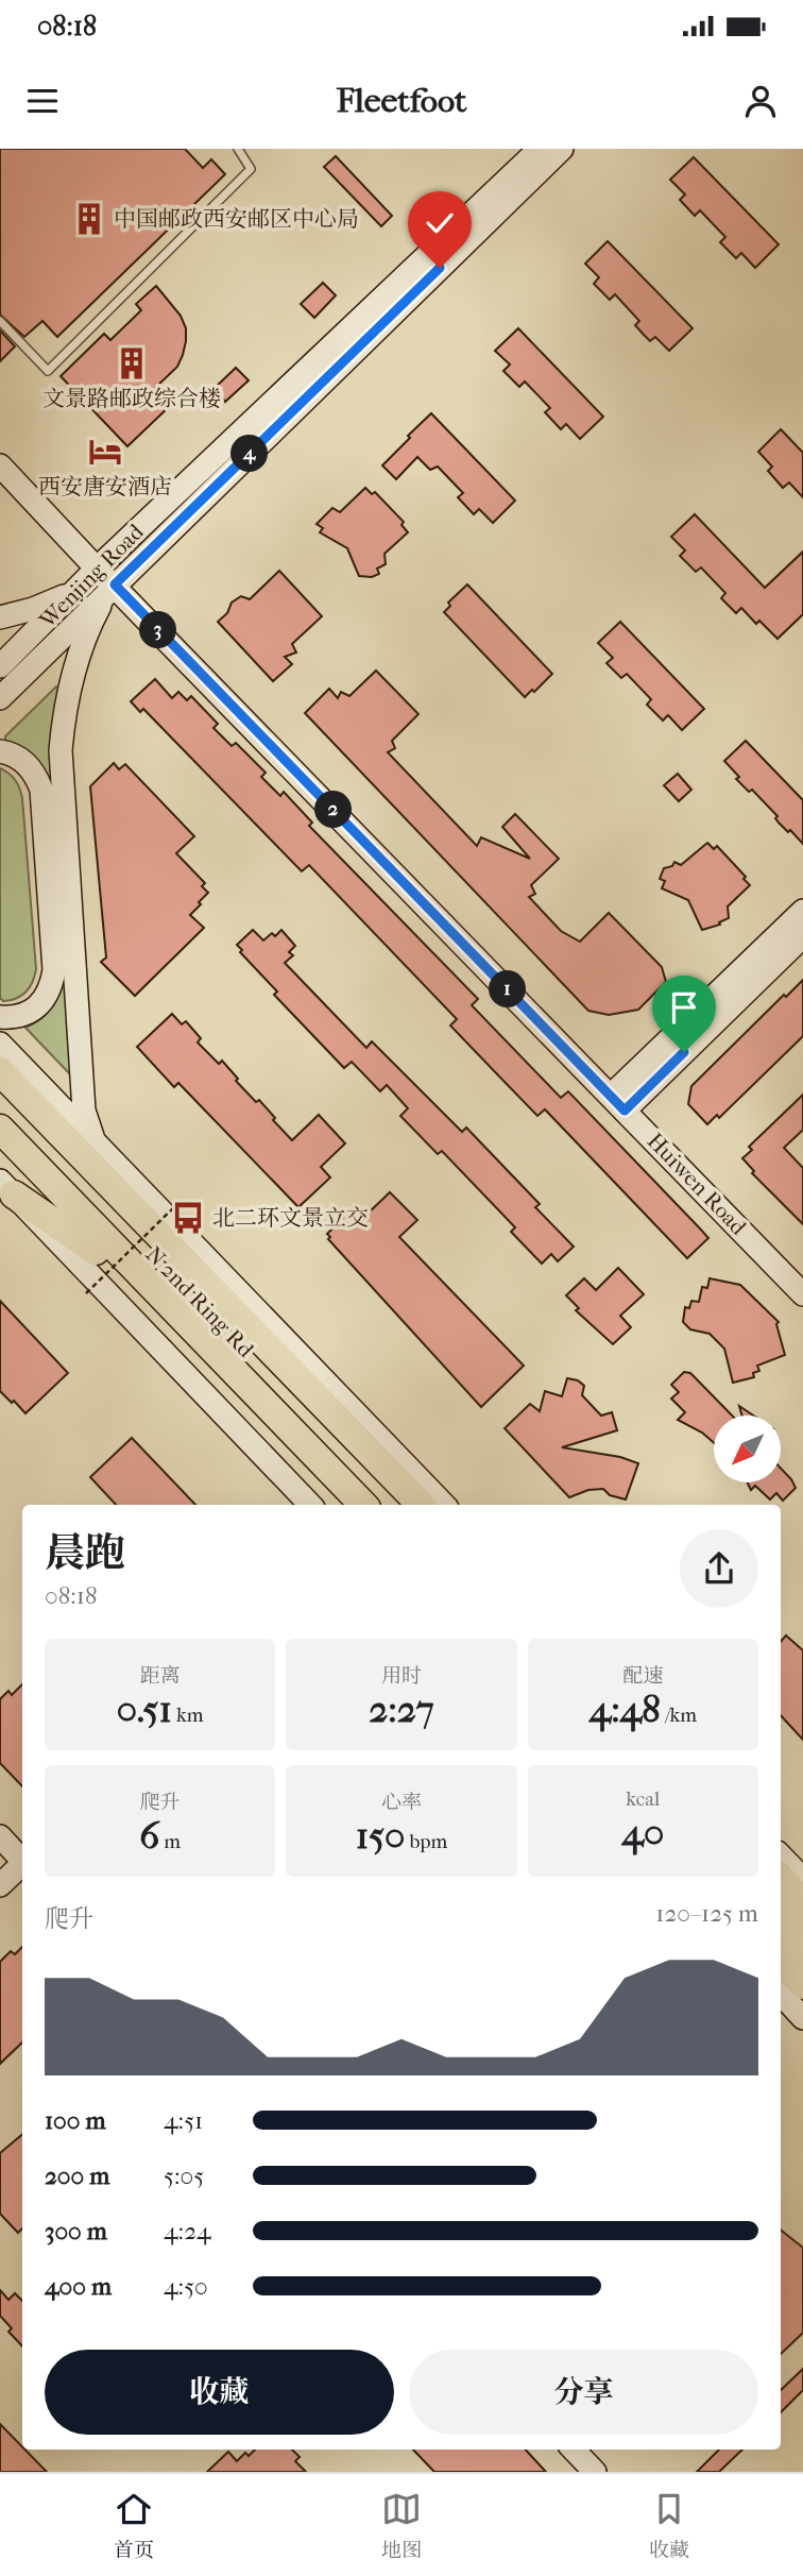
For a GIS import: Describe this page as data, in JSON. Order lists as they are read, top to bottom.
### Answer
{
  "streets": {
    "highway": ["N 2nd Ring Rd"],
    "main road": ["Wenjing Road", "Huiwen Road"]
  },
  "crossings": [
    ["Wenjing Road", "Huiwen Road"]
  ],
  "places": {
    "building": ["中国邮政西安邮区中心局", "文景路邮政综合楼"],
    "hotel": ["西安唐安酒店"],
    "bus stop": ["北二环文景立交"]
  },
  "north": "bottom left",
  "page": {
    "status": "08:18",
    "header": "Fleetfoot",
    "pins": [
      "4",
      "3",
      "2",
      "1"
    ],
    "heading": ["晨跑", "08:18"],
    "stats": [
      ["距离", "0.51 km"],
      ["用时", "2:27"],
      ["配速", "4:48 /km"],
      ["爬升", "6 m"],
      ["心率", "150 bpm"],
      ["kcal", "40"]
    ],
    "chart": ["爬升", "120–125 m"],
    "list": [
      {
        "name": "100 m",
        "note": "4:51"
      },
      {
        "name": "200 m",
        "note": "5:05"
      },
      {
        "name": "300 m",
        "note": "4:24"
      },
      {
        "name": "400 m",
        "note": "4:50"
      }
    ],
    "buttons": ["收藏", "分享"],
    "tabs": ["首页", "地图", "收藏"]
  }
}
